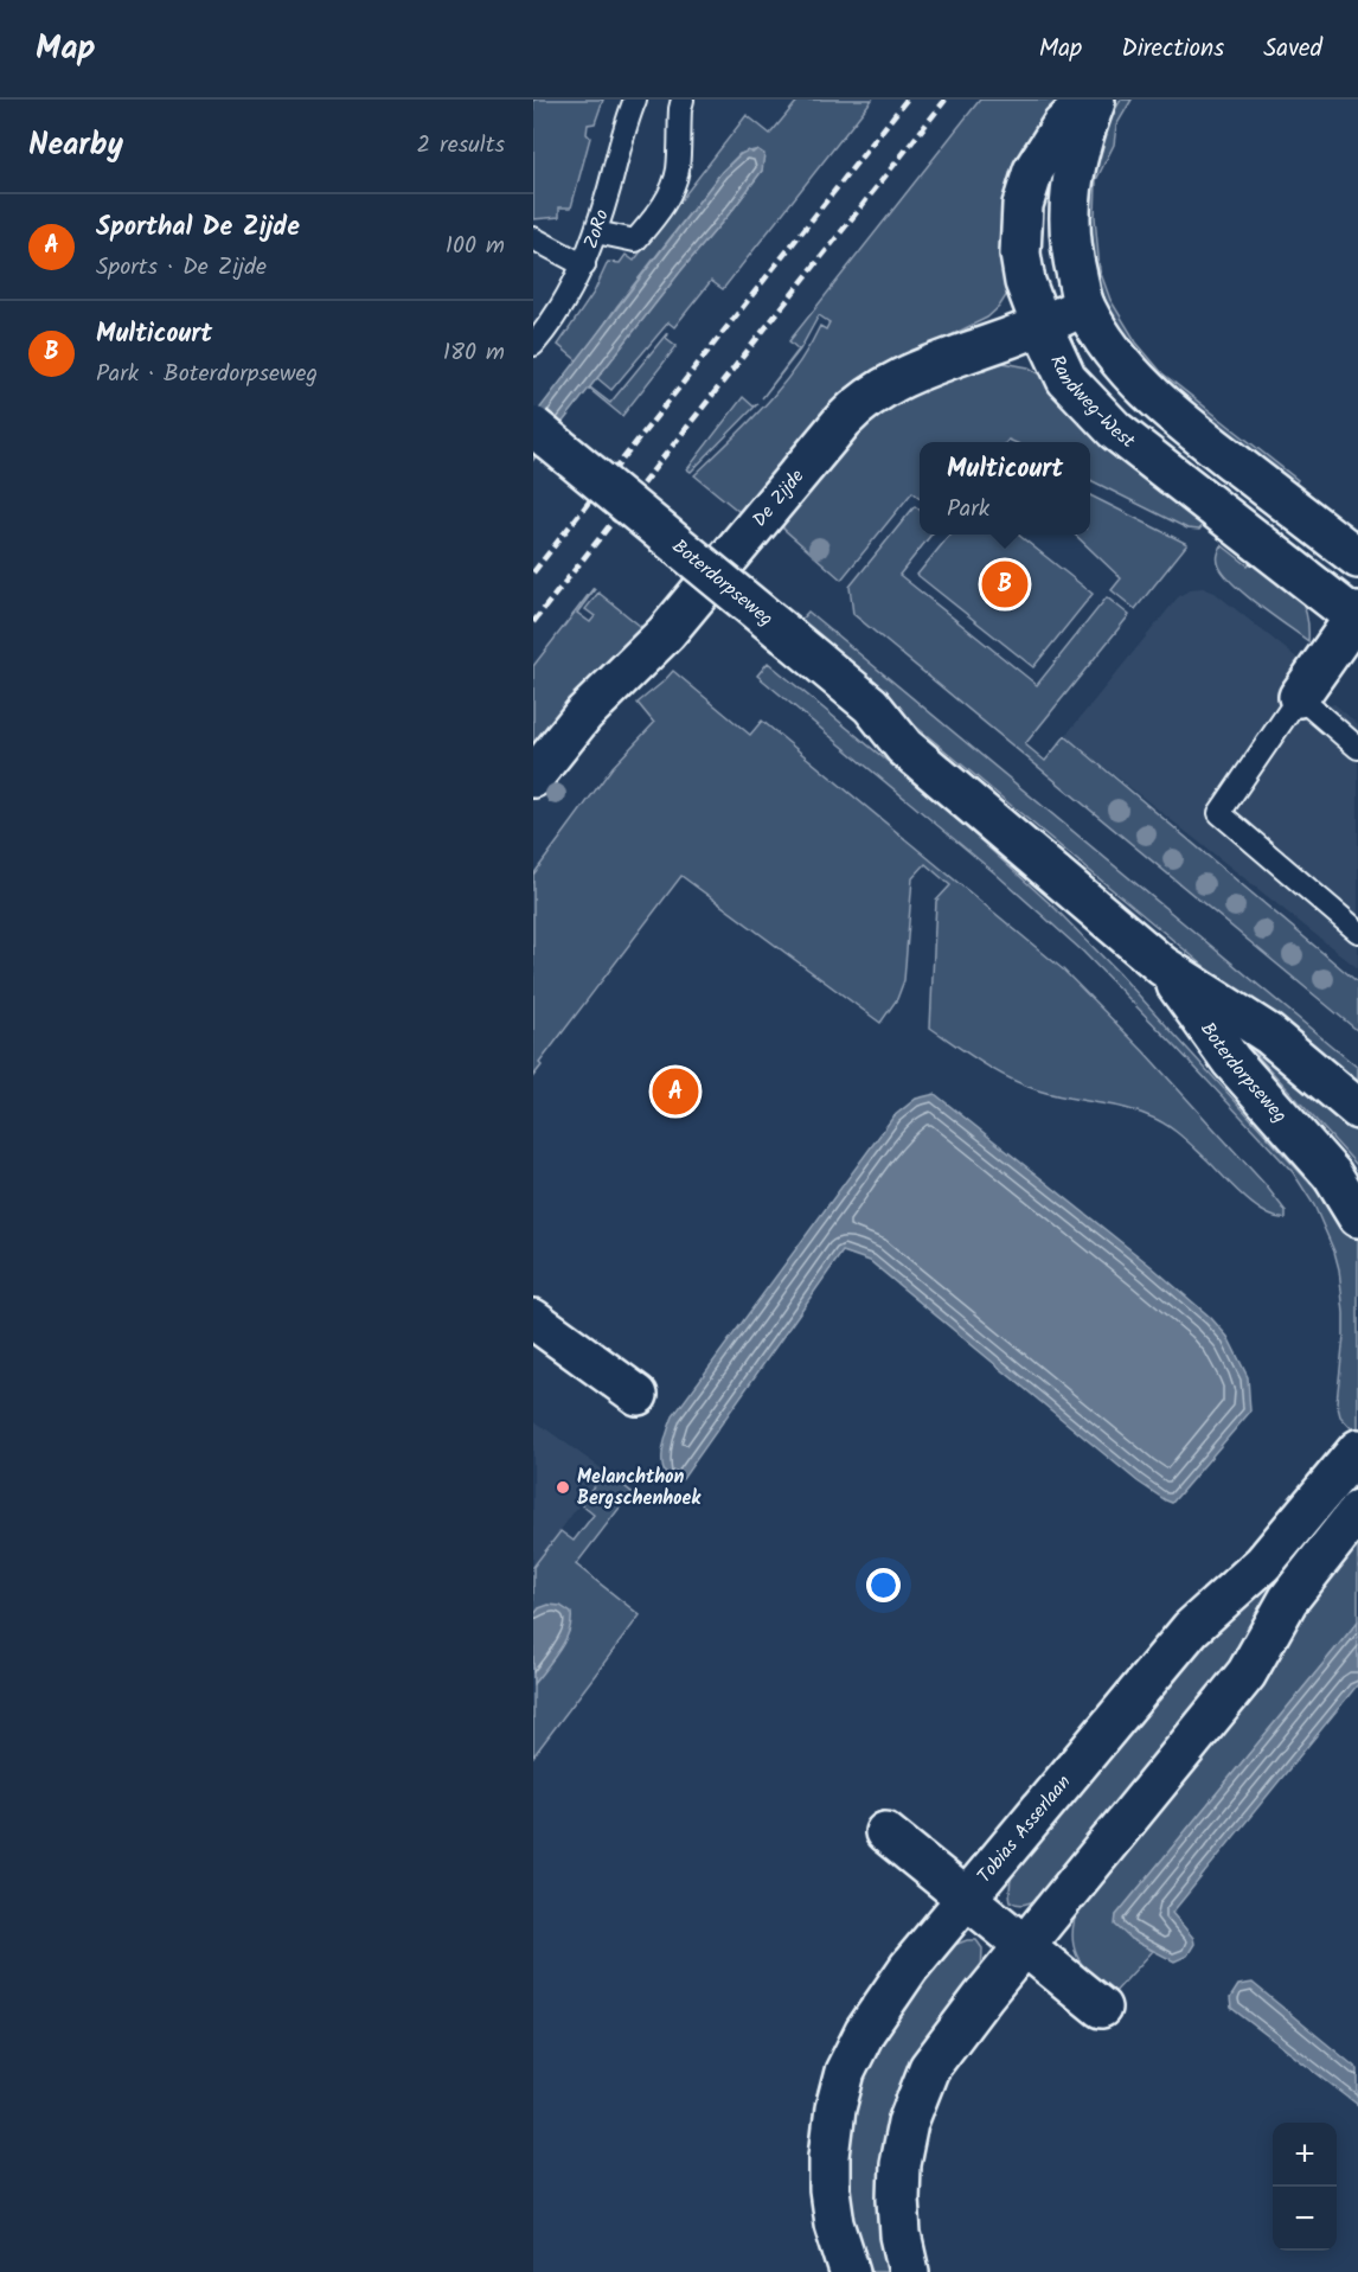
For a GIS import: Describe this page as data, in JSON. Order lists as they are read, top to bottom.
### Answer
{
  "streets": {
    "street": [
      "Randweg-West",
      "De Zijde",
      "Boterdorpseweg",
      "Tobias Asserlaan"
    ],
    "lane": ["ZoRo"]
  },
  "crossings": [
    ["Randweg-West", "De Zijde"]
  ],
  "places": ["Melanchthon Bergschenhoek"],
  "page": {
    "header": "Map",
    "nav": ["Map", "Directions", "Saved"],
    "heading": ["Nearby", "2 results"],
    "list": [
      {
        "mark": "A",
        "name": "Sporthal De Zijde",
        "note": "Sports · De Zijde",
        "value": "100 m"
      },
      {
        "mark": "B",
        "name": "Multicourt",
        "note": "Park · Boterdorpseweg",
        "value": "180 m"
      }
    ],
    "popup": ["Multicourt", "Park"],
    "pins": ["B", "A"],
    "map_buttons": ["+", "−"]
  }
}
